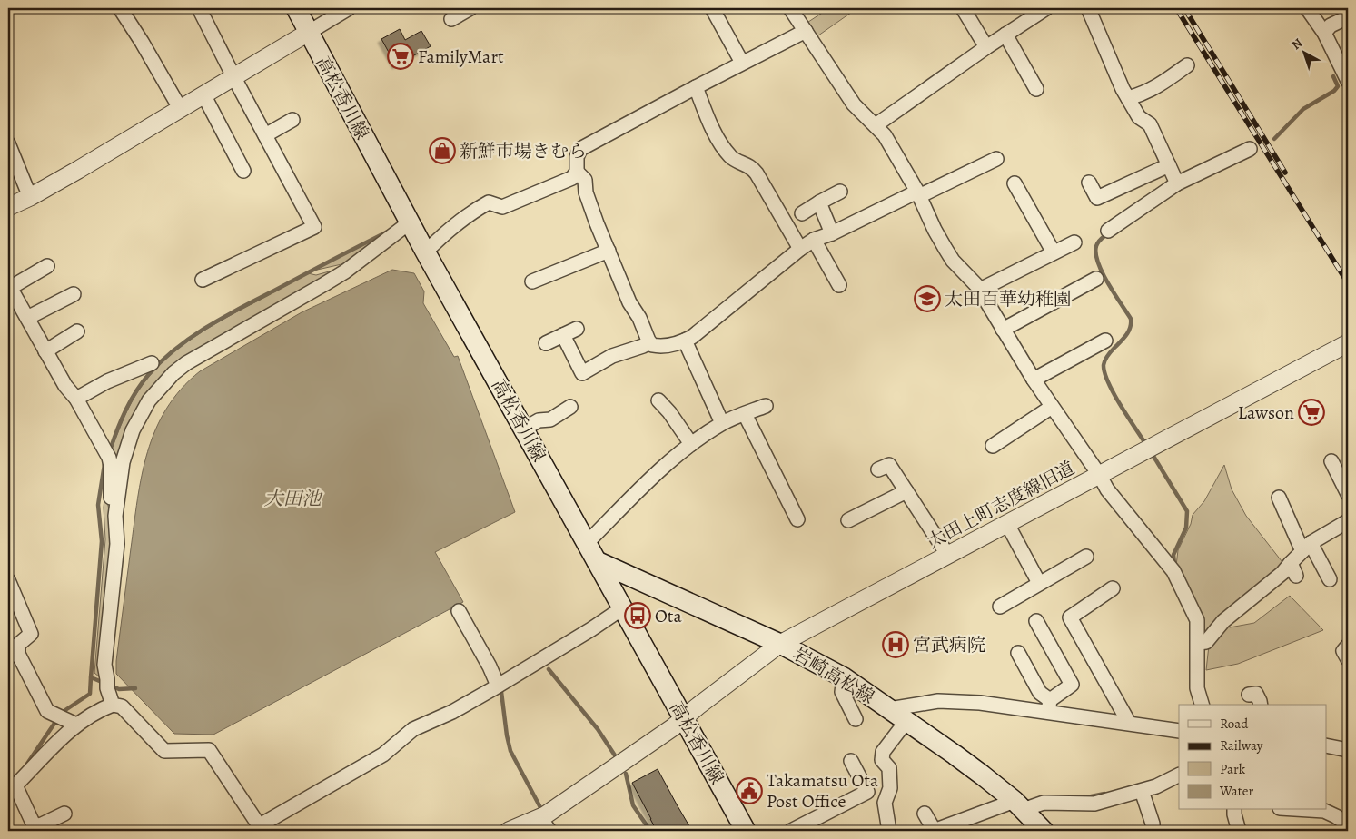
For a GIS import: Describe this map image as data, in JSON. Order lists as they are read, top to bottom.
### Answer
{
  "streets": {
    "main road": ["高松香川線", "岩崎高松線"],
    "street": ["太田上町志度線旧道"]
  },
  "crossings": [
    ["高松香川線", "太田上町志度線旧道"],
    ["高松香川線", "岩崎高松線"],
    ["太田上町志度線旧道", "岩崎高松線"]
  ],
  "water": ["大田池"],
  "places": {
    "supermarket": ["FamilyMart", "Lawson"],
    "shop": ["新鮮市場きむら"],
    "school or university": ["太田百華幼稚園"],
    "bus stop": ["Ota"],
    "hospital": ["宮武病院"],
    "public building": ["Takamatsu Ota Post Office"]
  },
  "legend": [
    "Road",
    "Railway",
    "Park",
    "Water"
  ],
  "north": "top left"
}
